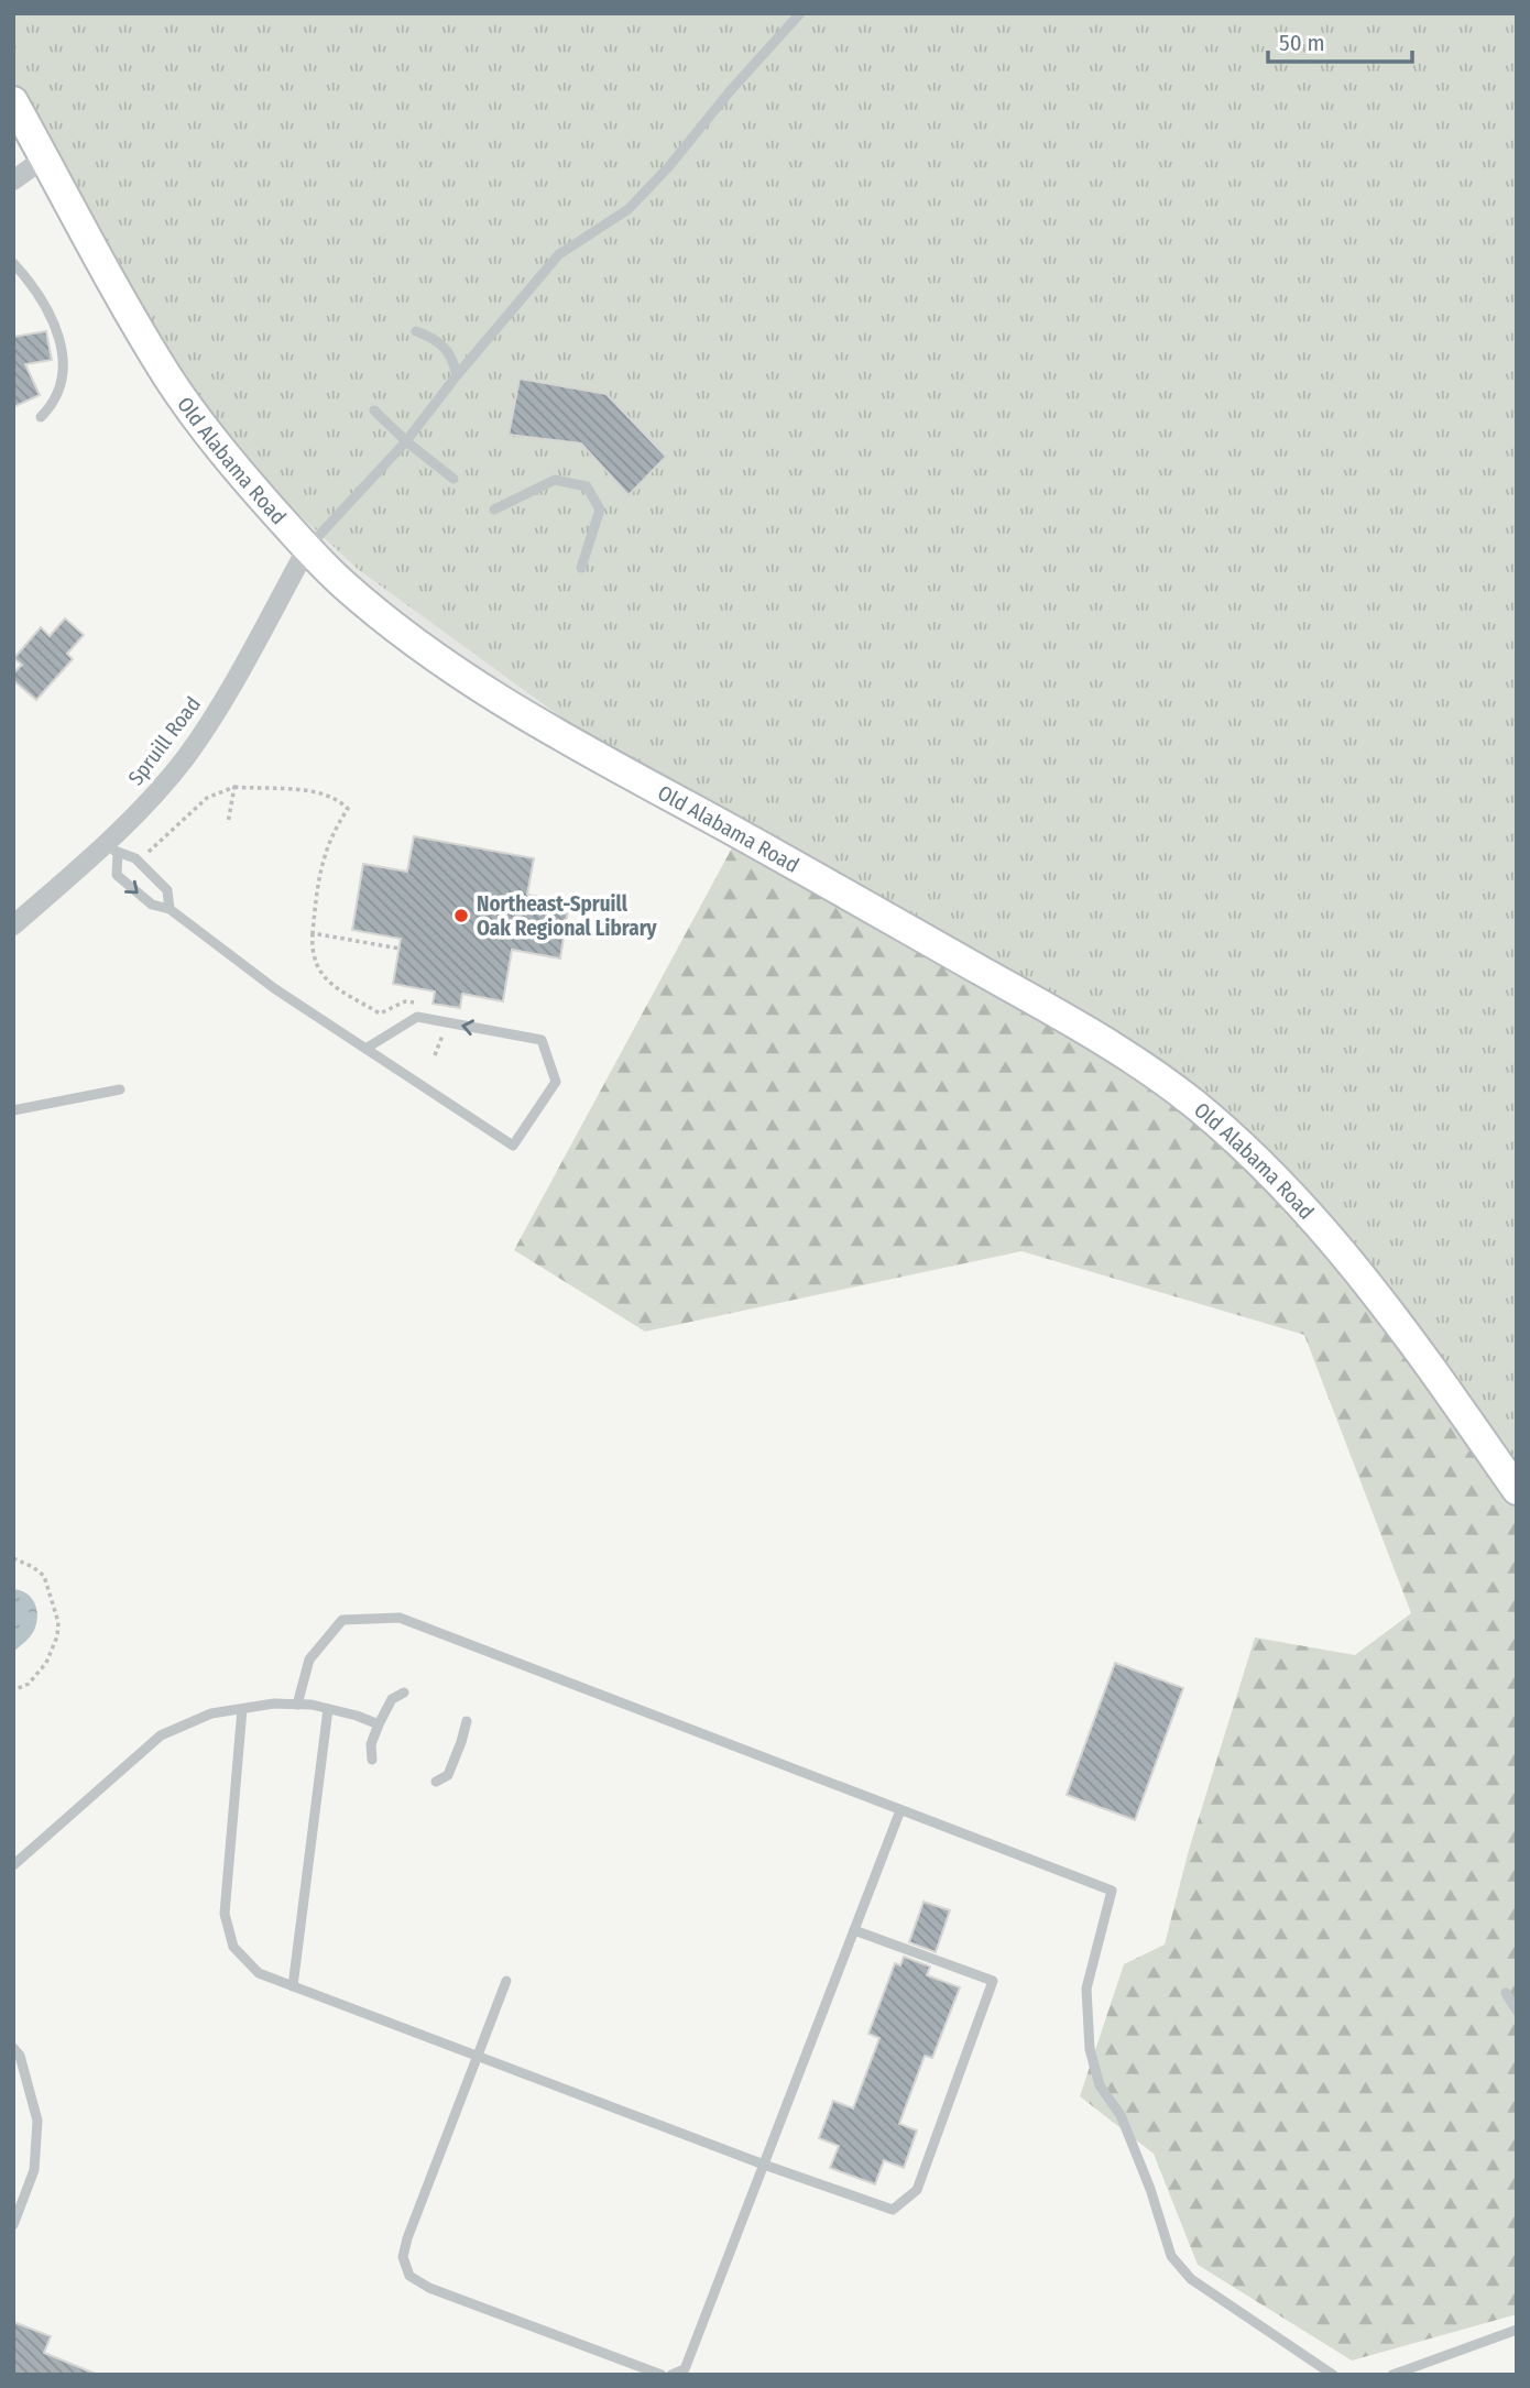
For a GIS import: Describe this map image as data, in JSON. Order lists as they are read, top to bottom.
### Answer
{
  "streets": {
    "main road": ["Old Alabama Road"],
    "street": ["Spruill Road"]
  },
  "crossings": [
    ["Old Alabama Road", "Spruill Road"]
  ],
  "places": ["Northeast-Spruill Oak Regional Library"],
  "scale_bar": "50 m"
}
